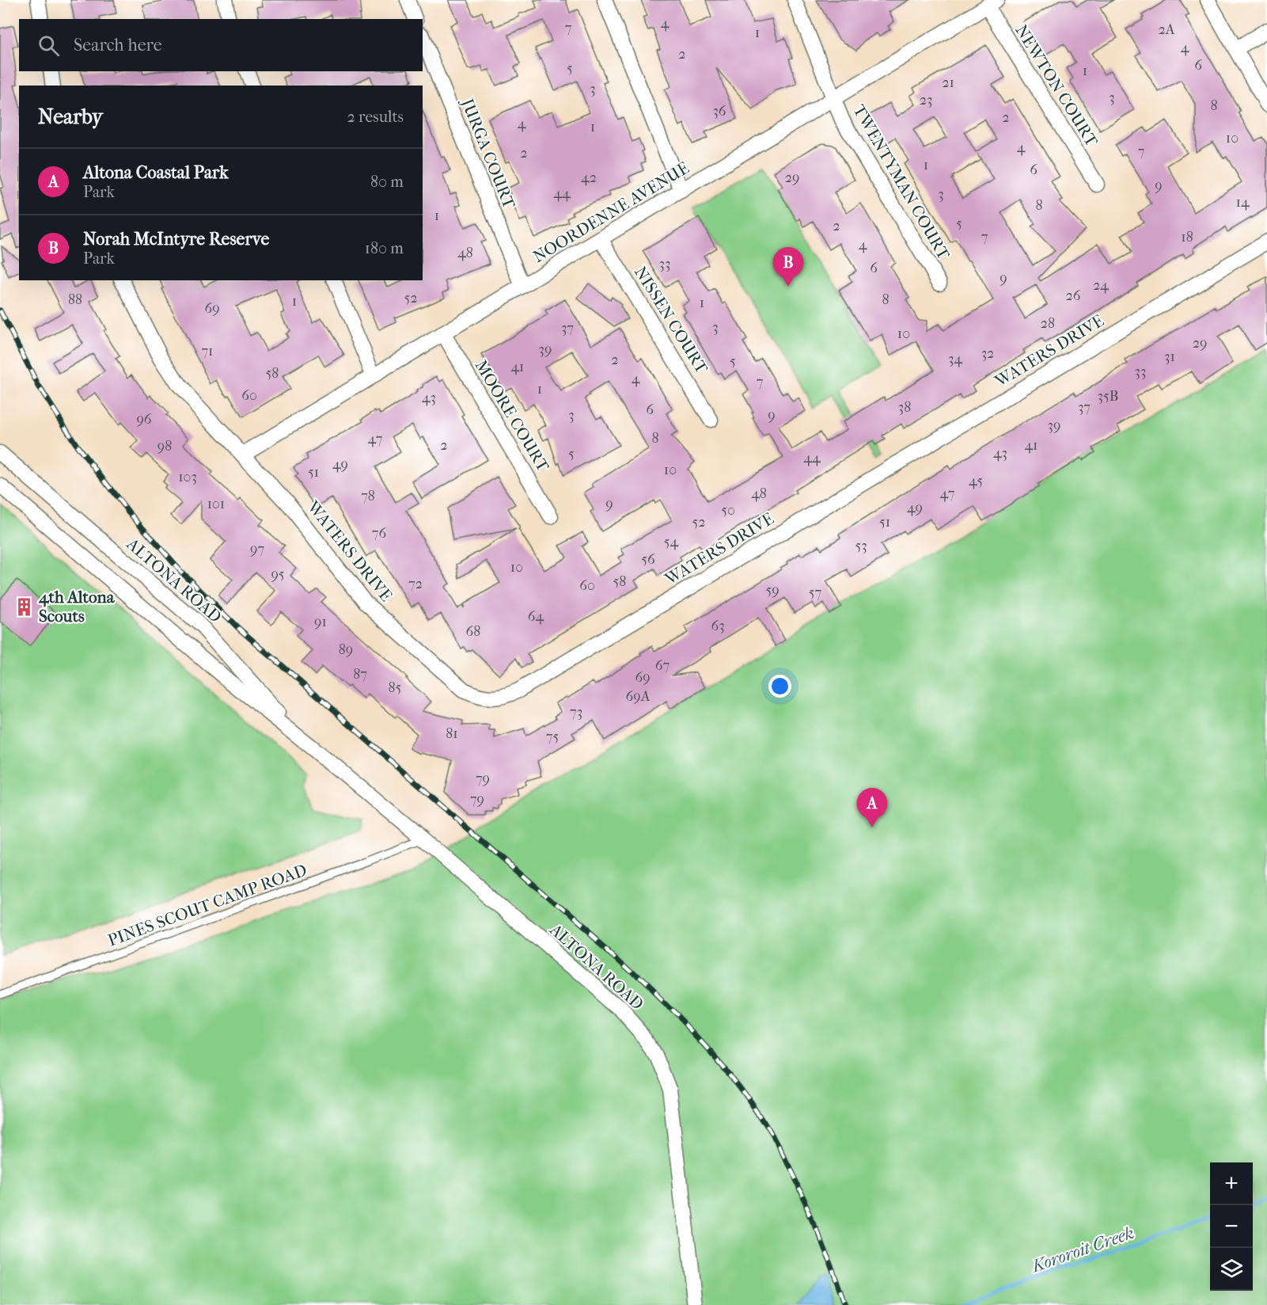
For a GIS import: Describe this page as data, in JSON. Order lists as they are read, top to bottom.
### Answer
{
  "streets": {
    "street": [
      "NEWTON COURT",
      "JURGA COURT",
      "TWENTYMAN COURT",
      "NOORDENNE AVENUE",
      "NISSEN COURT",
      "WATERS DRIVE",
      "MOORE COURT",
      "ALTONA ROAD"
    ],
    "lane": ["PINES SCOUT CAMP ROAD"]
  },
  "crossings": [
    ["NEWTON COURT", "NOORDENNE AVENUE"],
    ["JURGA COURT", "NOORDENNE AVENUE"],
    ["TWENTYMAN COURT", "NOORDENNE AVENUE"],
    ["NOORDENNE AVENUE", "NISSEN COURT"],
    ["NOORDENNE AVENUE", "WATERS DRIVE"],
    ["NOORDENNE AVENUE", "MOORE COURT"],
    ["ALTONA ROAD", "PINES SCOUT CAMP ROAD"]
  ],
  "water": ["Kororoit Creek"],
  "places": {
    "building": ["4th Altona Scouts"]
  },
  "house_numbers": [
    "4",
    "7",
    "2A",
    "1",
    "4",
    "2",
    "6",
    "5",
    "1",
    "21",
    "3",
    "3",
    "23",
    "8",
    "36",
    "2",
    "4",
    "1",
    "10",
    "4",
    "7",
    "2",
    "1",
    "6",
    "42",
    "29",
    "9",
    "44",
    "3",
    "14",
    "8",
    "1",
    "5",
    "2",
    "7",
    "18",
    "4",
    "48",
    "33",
    "6",
    "9",
    "24",
    "26",
    "52",
    "88",
    "8",
    "1",
    "1",
    "69",
    "28",
    "3",
    "37",
    "10",
    "29",
    "39",
    "71",
    "32",
    "31",
    "34",
    "2",
    "5",
    "41",
    "33",
    "58",
    "4",
    "7",
    "1",
    "60",
    "35B",
    "43",
    "38",
    "37",
    "6",
    "3",
    "9",
    "96",
    "39",
    "8",
    "47",
    "2",
    "41",
    "98",
    "43",
    "5",
    "44",
    "49",
    "10",
    "51",
    "103",
    "45",
    "48",
    "47",
    "78",
    "101",
    "9",
    "49",
    "50",
    "52",
    "51",
    "76",
    "54",
    "53",
    "97",
    "56",
    "10",
    "95",
    "58",
    "72",
    "60",
    "59",
    "57",
    "64",
    "91",
    "63",
    "68",
    "89",
    "67",
    "87",
    "69",
    "85",
    "69A",
    "73",
    "81",
    "75",
    "79",
    "79"
  ],
  "page": {
    "search": "Search here",
    "heading": ["Nearby", "2 results"],
    "list": [
      {
        "mark": "A",
        "name": "Altona Coastal Park",
        "note": "Park",
        "value": "80 m"
      },
      {
        "mark": "B",
        "name": "Norah McIntyre Reserve",
        "note": "Park",
        "value": "180 m"
      }
    ],
    "pins": ["B", "A"],
    "map_buttons": ["+", "−"]
  }
}
